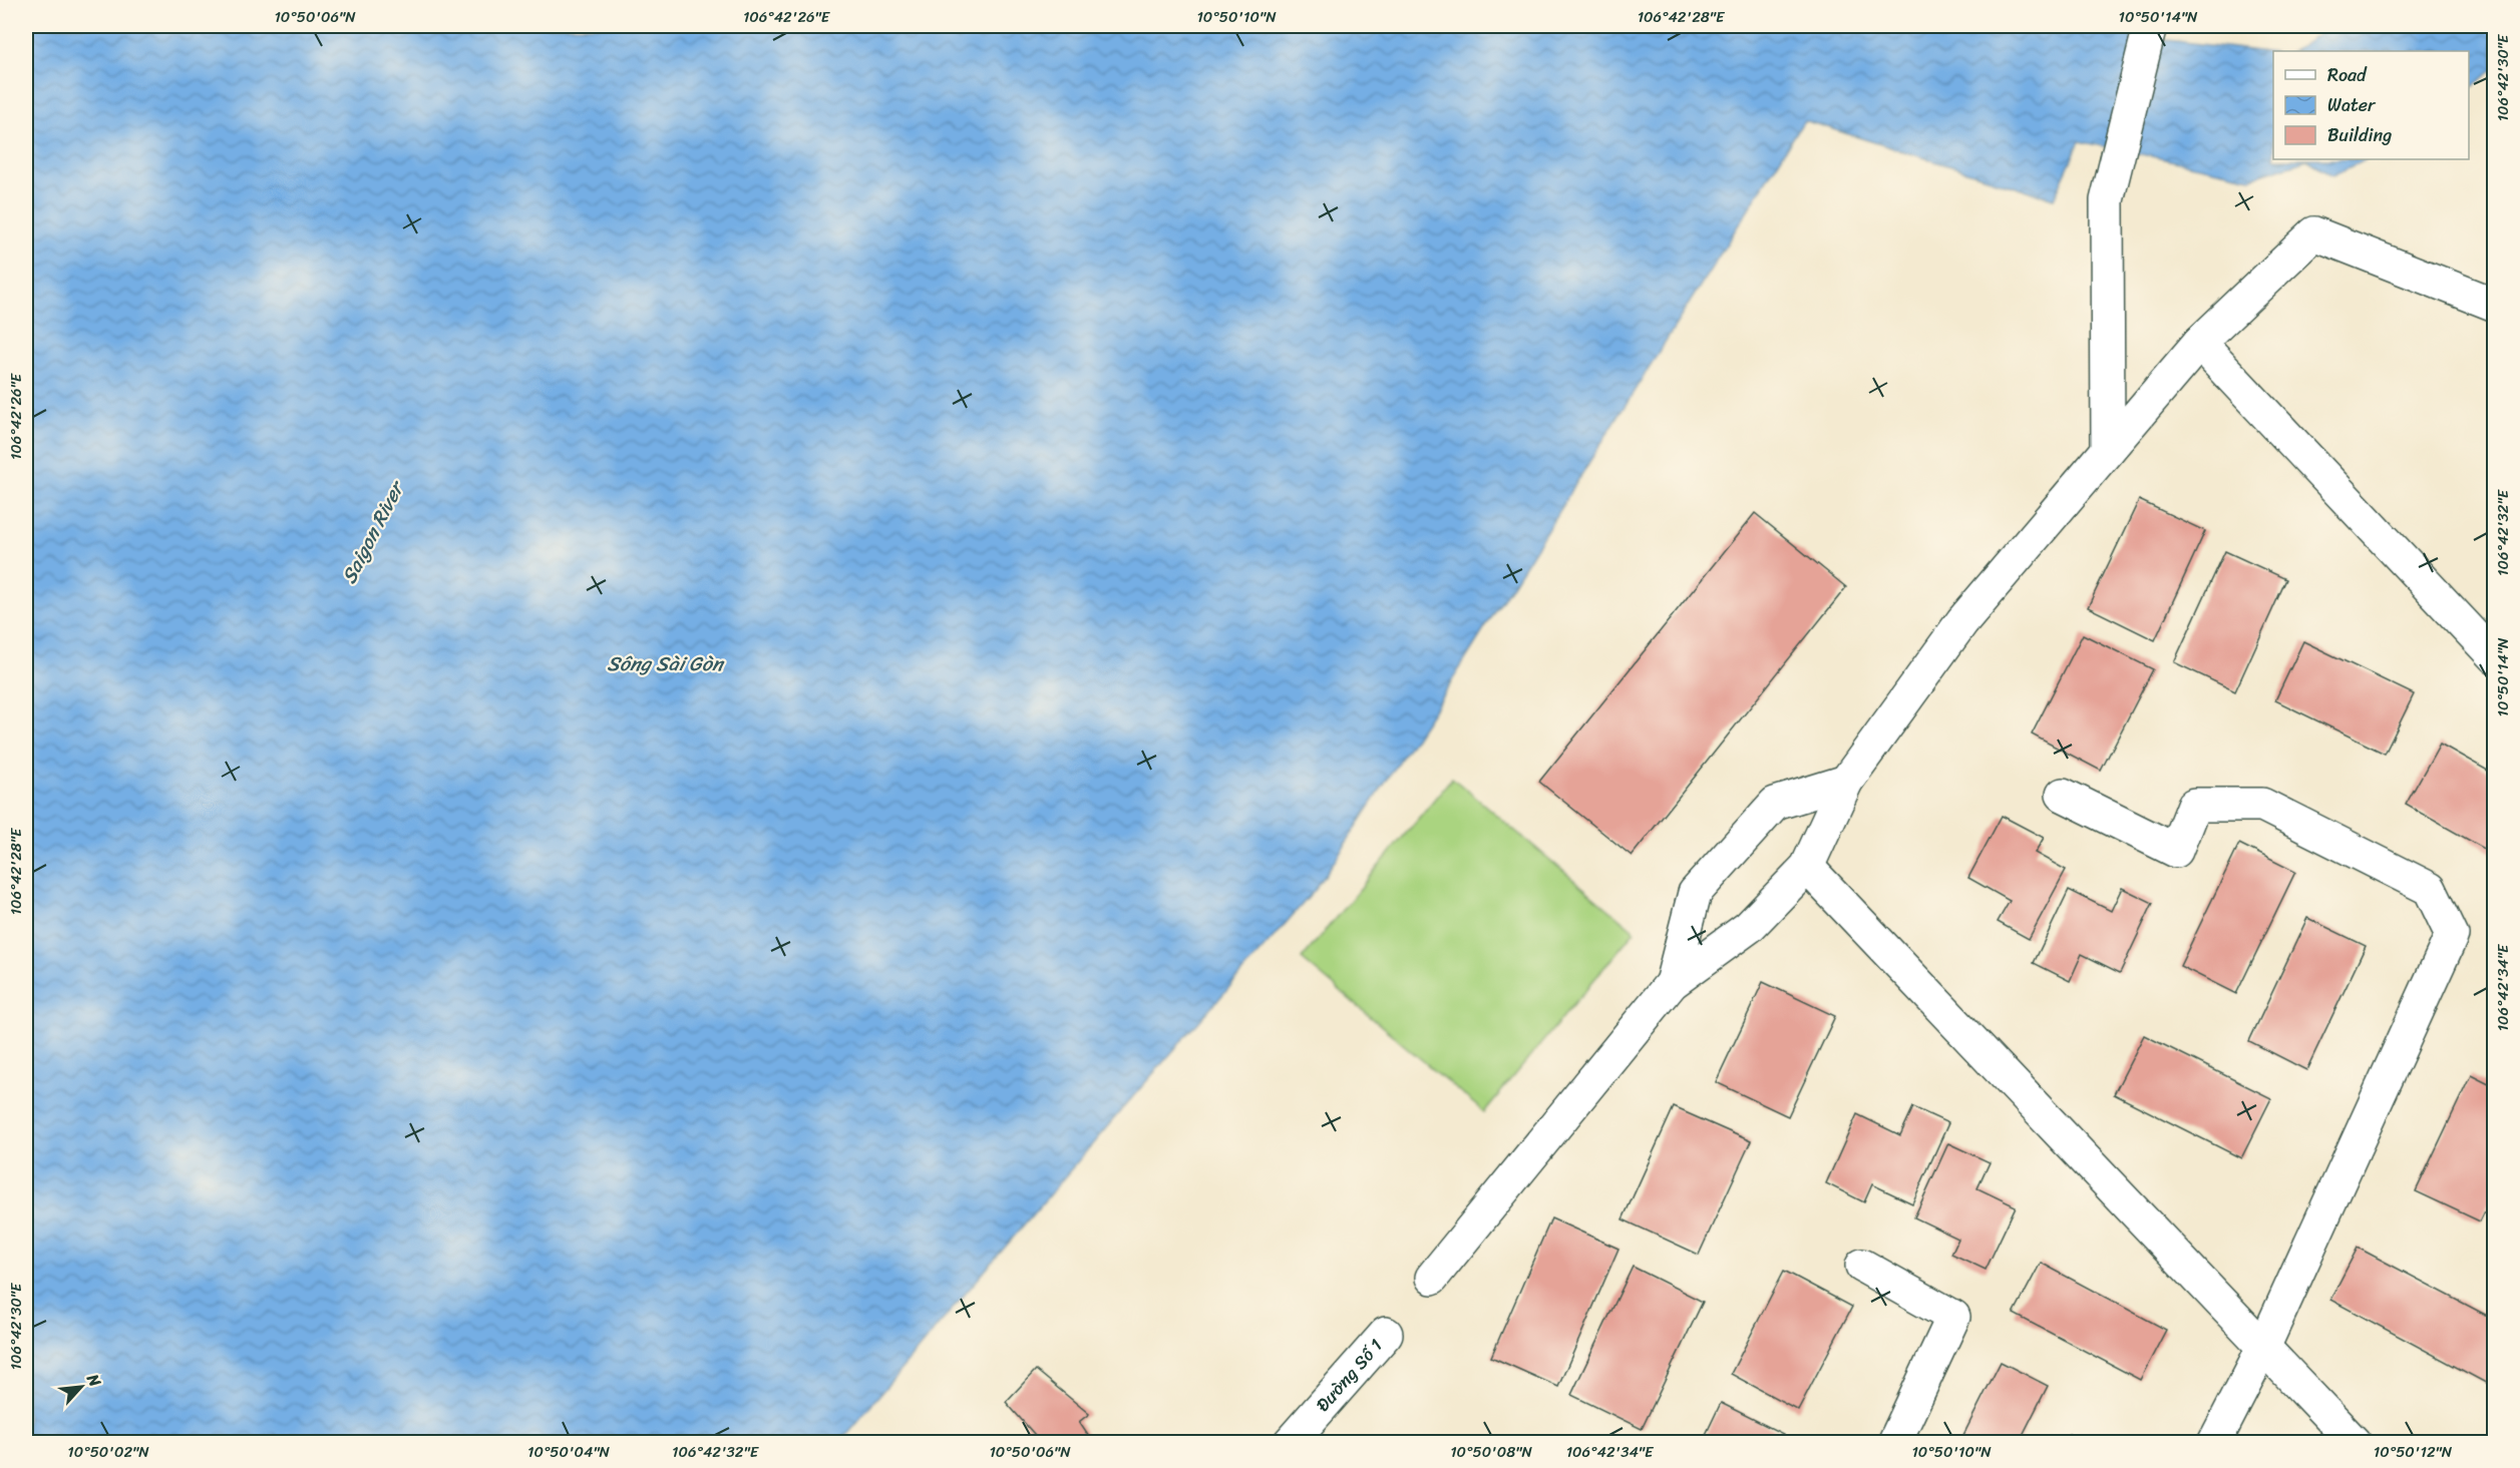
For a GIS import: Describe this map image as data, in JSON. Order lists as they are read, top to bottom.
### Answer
{
  "streets": {
    "street": ["Đường Số 1"]
  },
  "water": ["Saigon River", "Sông Sài Gòn"],
  "legend": ["Road", "Water", "Building"],
  "north": "top right",
  "coordinates": [
    "10°50'06\"N",
    "106°42'26\"E",
    "10°50'10\"N",
    "106°42'28\"E",
    "10°50'14\"N",
    "106°42'30\"E",
    "106°42'32\"E",
    "106°42'34\"E",
    "10°50'02\"N",
    "10°50'04\"N",
    "10°50'08\"N",
    "10°50'12\"N"
  ]
}
